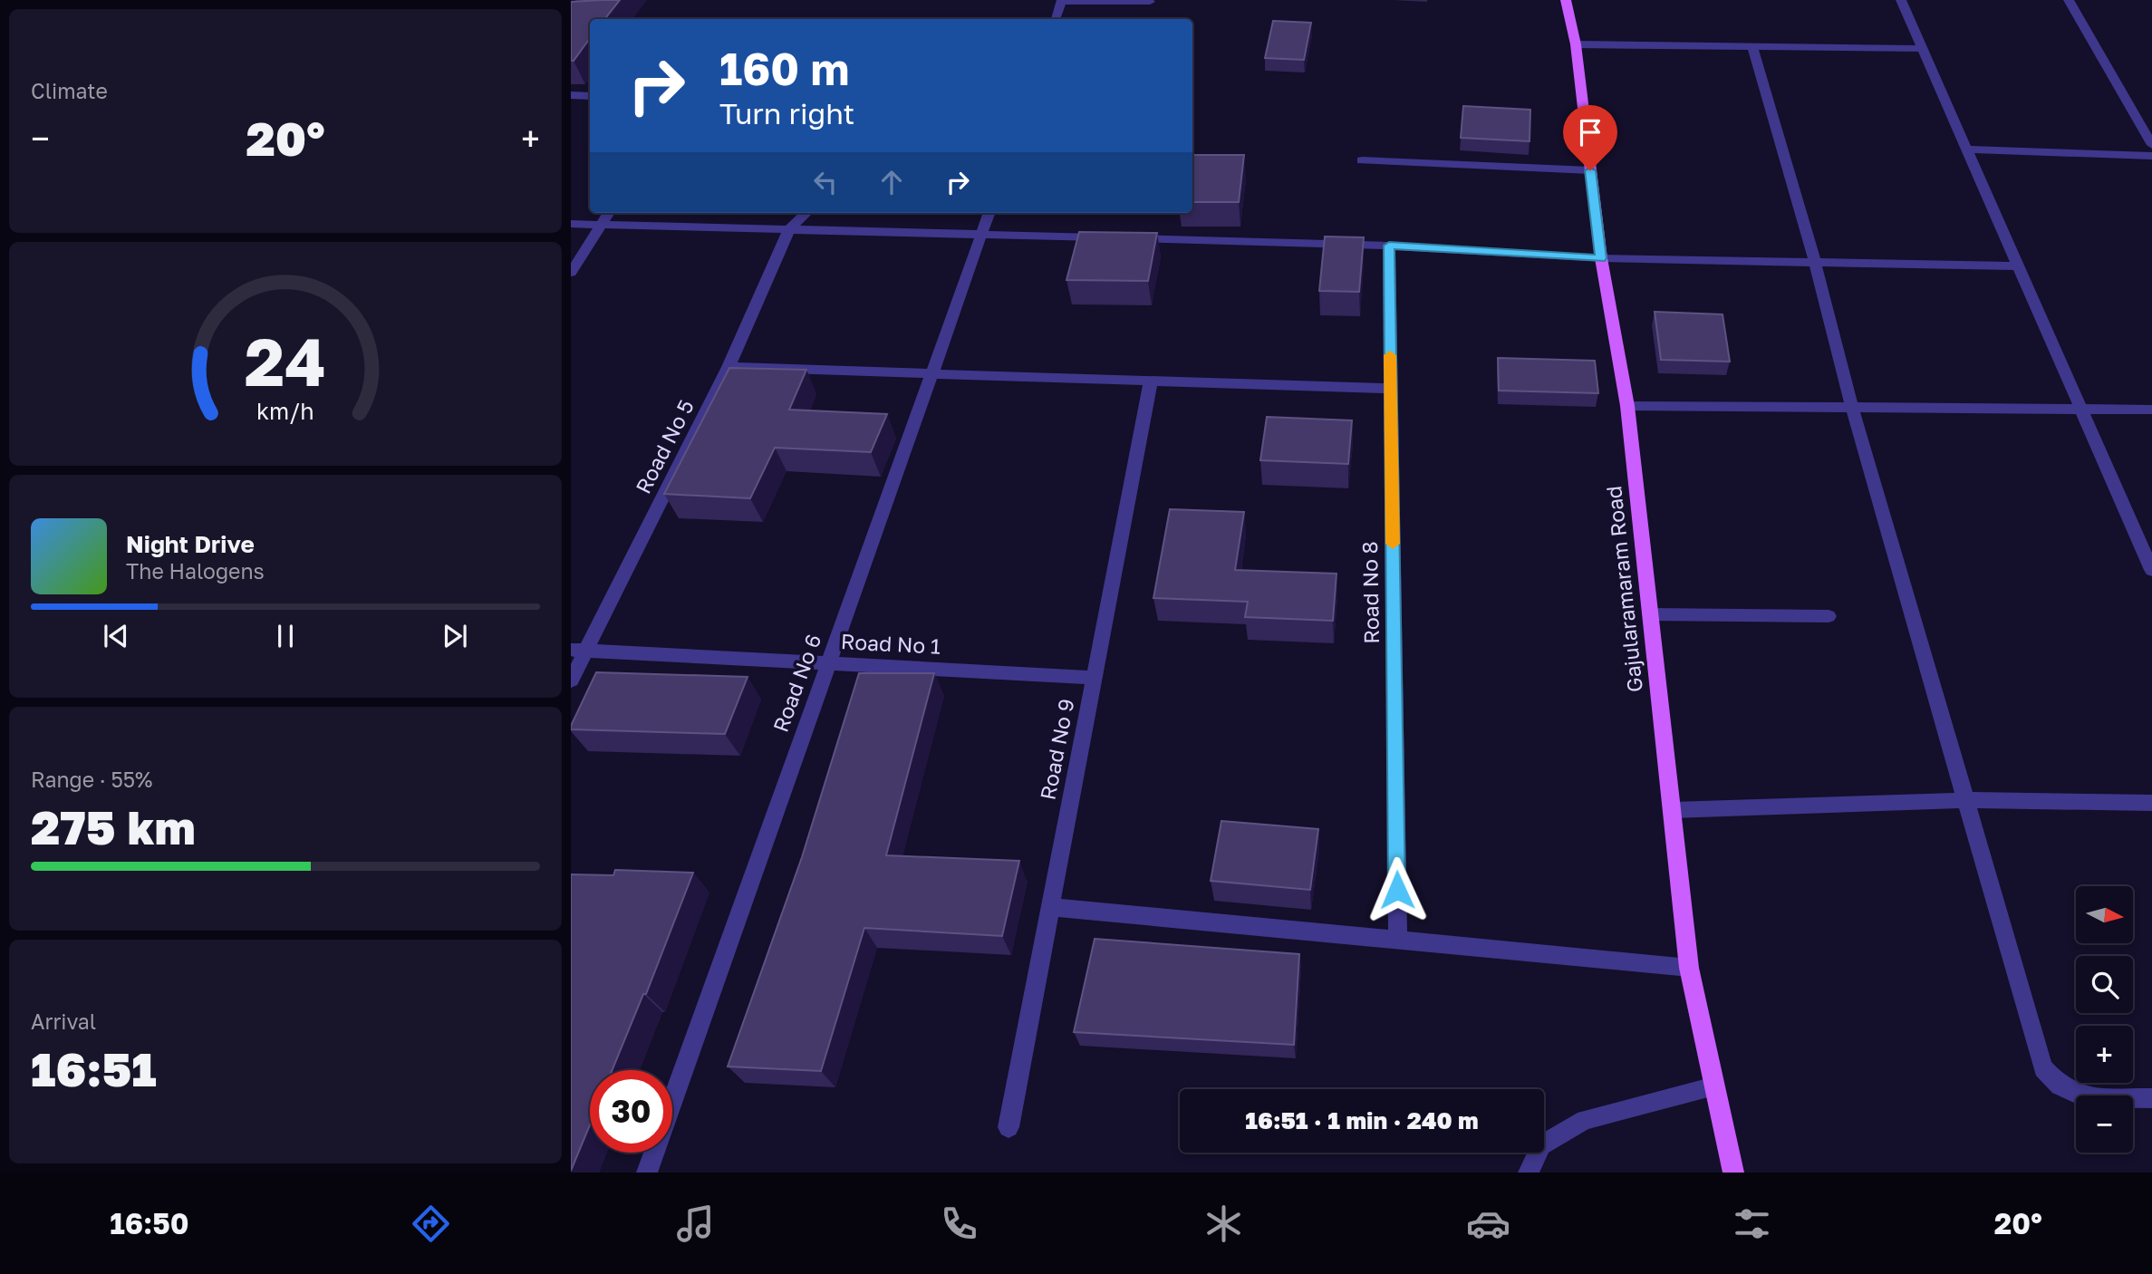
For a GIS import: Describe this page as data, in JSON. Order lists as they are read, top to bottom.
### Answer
{
  "streets": {
    "main road": ["Gajularamaram Road"],
    "street": [
      "Road No 5",
      "Road No 8",
      "Road No 1",
      "Road No 6",
      "Road No 9"
    ]
  },
  "crossings": [
    ["Road No 5", "Road No 1"],
    ["Road No 1", "Road No 6"],
    ["Road No 1", "Road No 9"]
  ],
  "north": "right",
  "page": {
    "tile": [
      "Climate",
      ["Range · 55%", "275 km"],
      ["Arrival", "16:51"]
    ],
    "turn": ["160 m", "Turn right"],
    "heat": ["−", "20°", "+"],
    "song": ["Night Drive", "The Halogens"],
    "map_buttons": ["+", "−"],
    "limit": "30",
    "trip": "16:51 · 1 min · 240 m",
    "tabs": ["16:50", "20°"],
    "gauge": ["24", "km/h"]
  }
}
